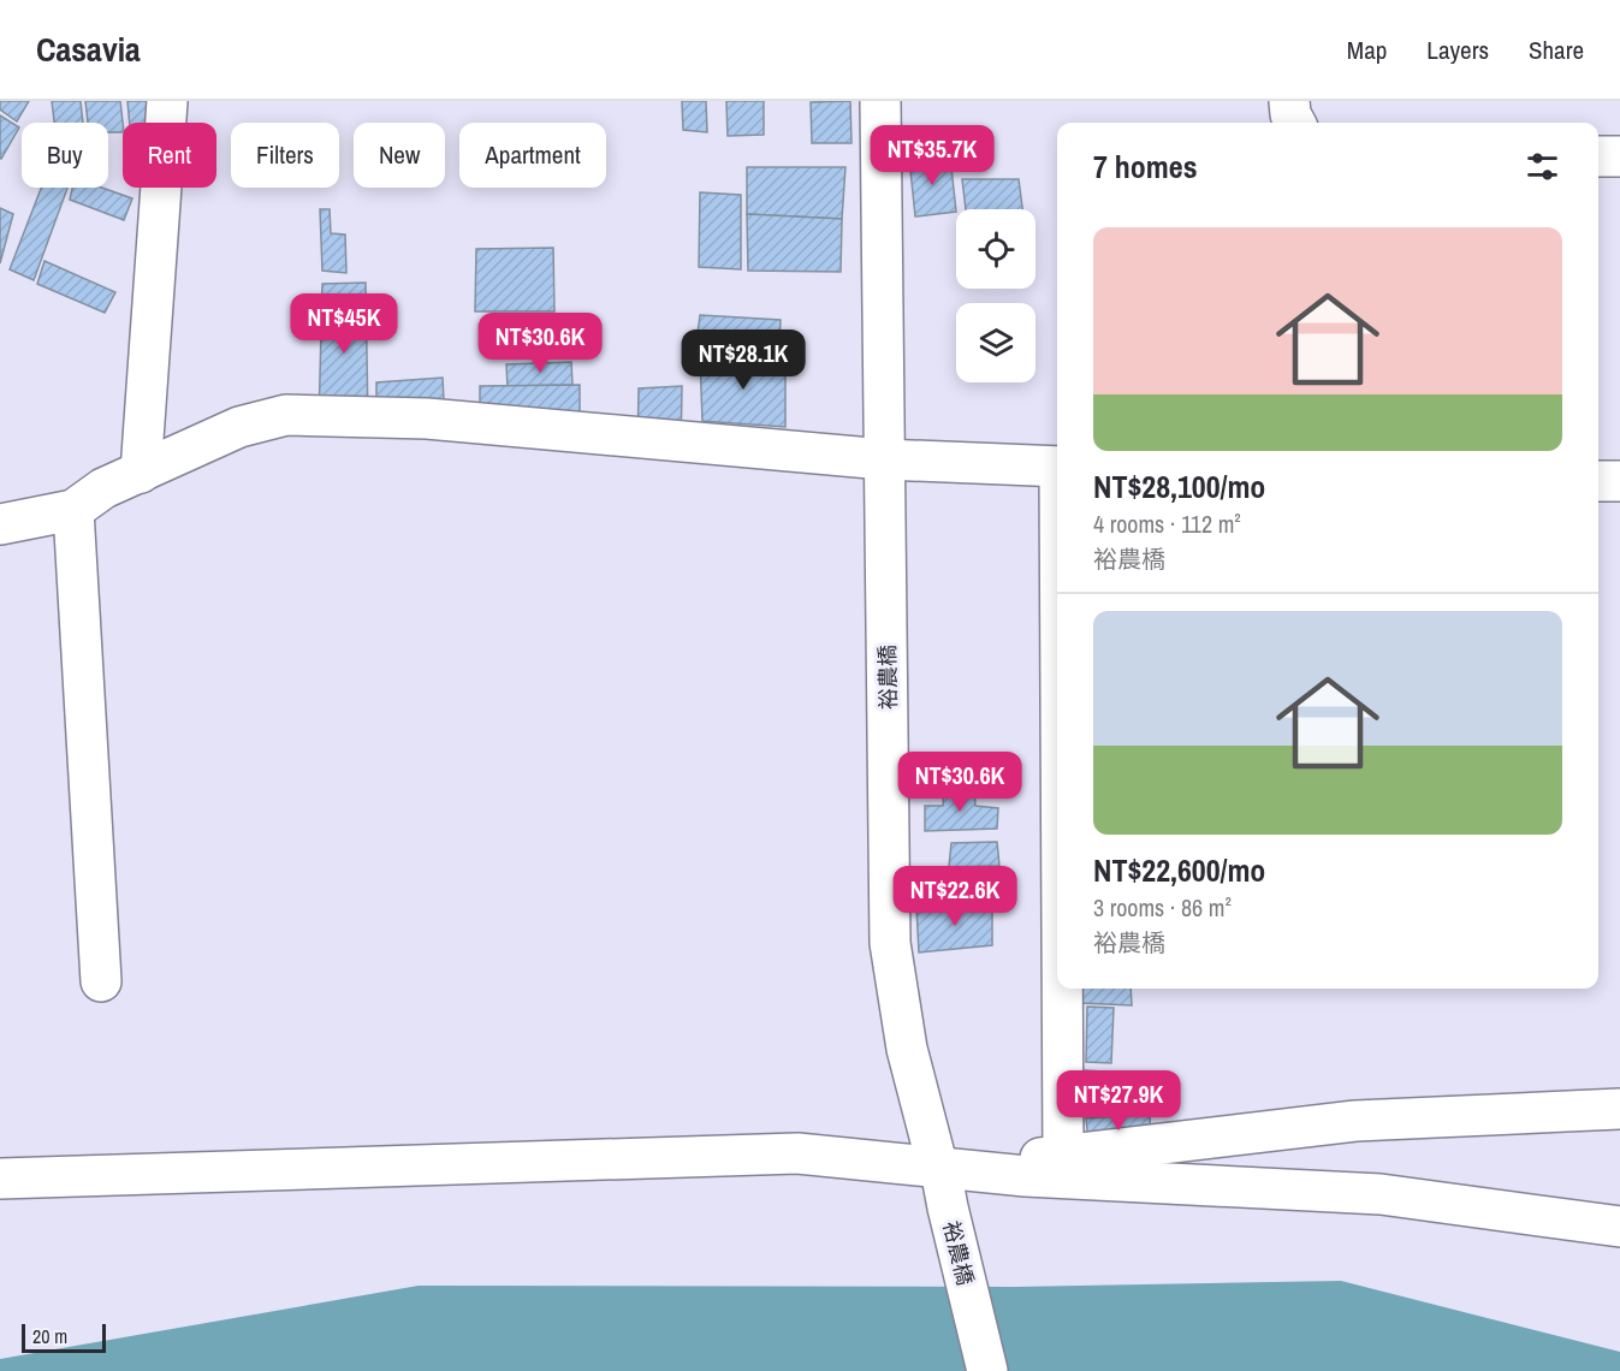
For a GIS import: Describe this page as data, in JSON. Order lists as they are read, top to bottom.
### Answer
{
  "streets": {
    "street": ["裕農橋"]
  },
  "scale_bar": "20 m",
  "page": {
    "header": "Casavia",
    "nav": ["Map", "Layers", "Share"],
    "chip": [
      "Buy",
      "Rent",
      "Filters",
      "New",
      "Apartment"
    ],
    "heading": "7 homes",
    "price": [
      "NT$35.7K",
      "NT$45K",
      "NT$30.6K",
      "NT$28.1K",
      "NT$30.6K",
      "NT$22.6K",
      "NT$27.9K"
    ],
    "list": [
      {
        "name": "NT$28,100/mo",
        "note": "4 rooms · 112 m² · 裕農橋"
      },
      {
        "name": "NT$22,600/mo",
        "note": "3 rooms · 86 m² · 裕農橋"
      }
    ],
    "scale": "20 m"
  }
}
